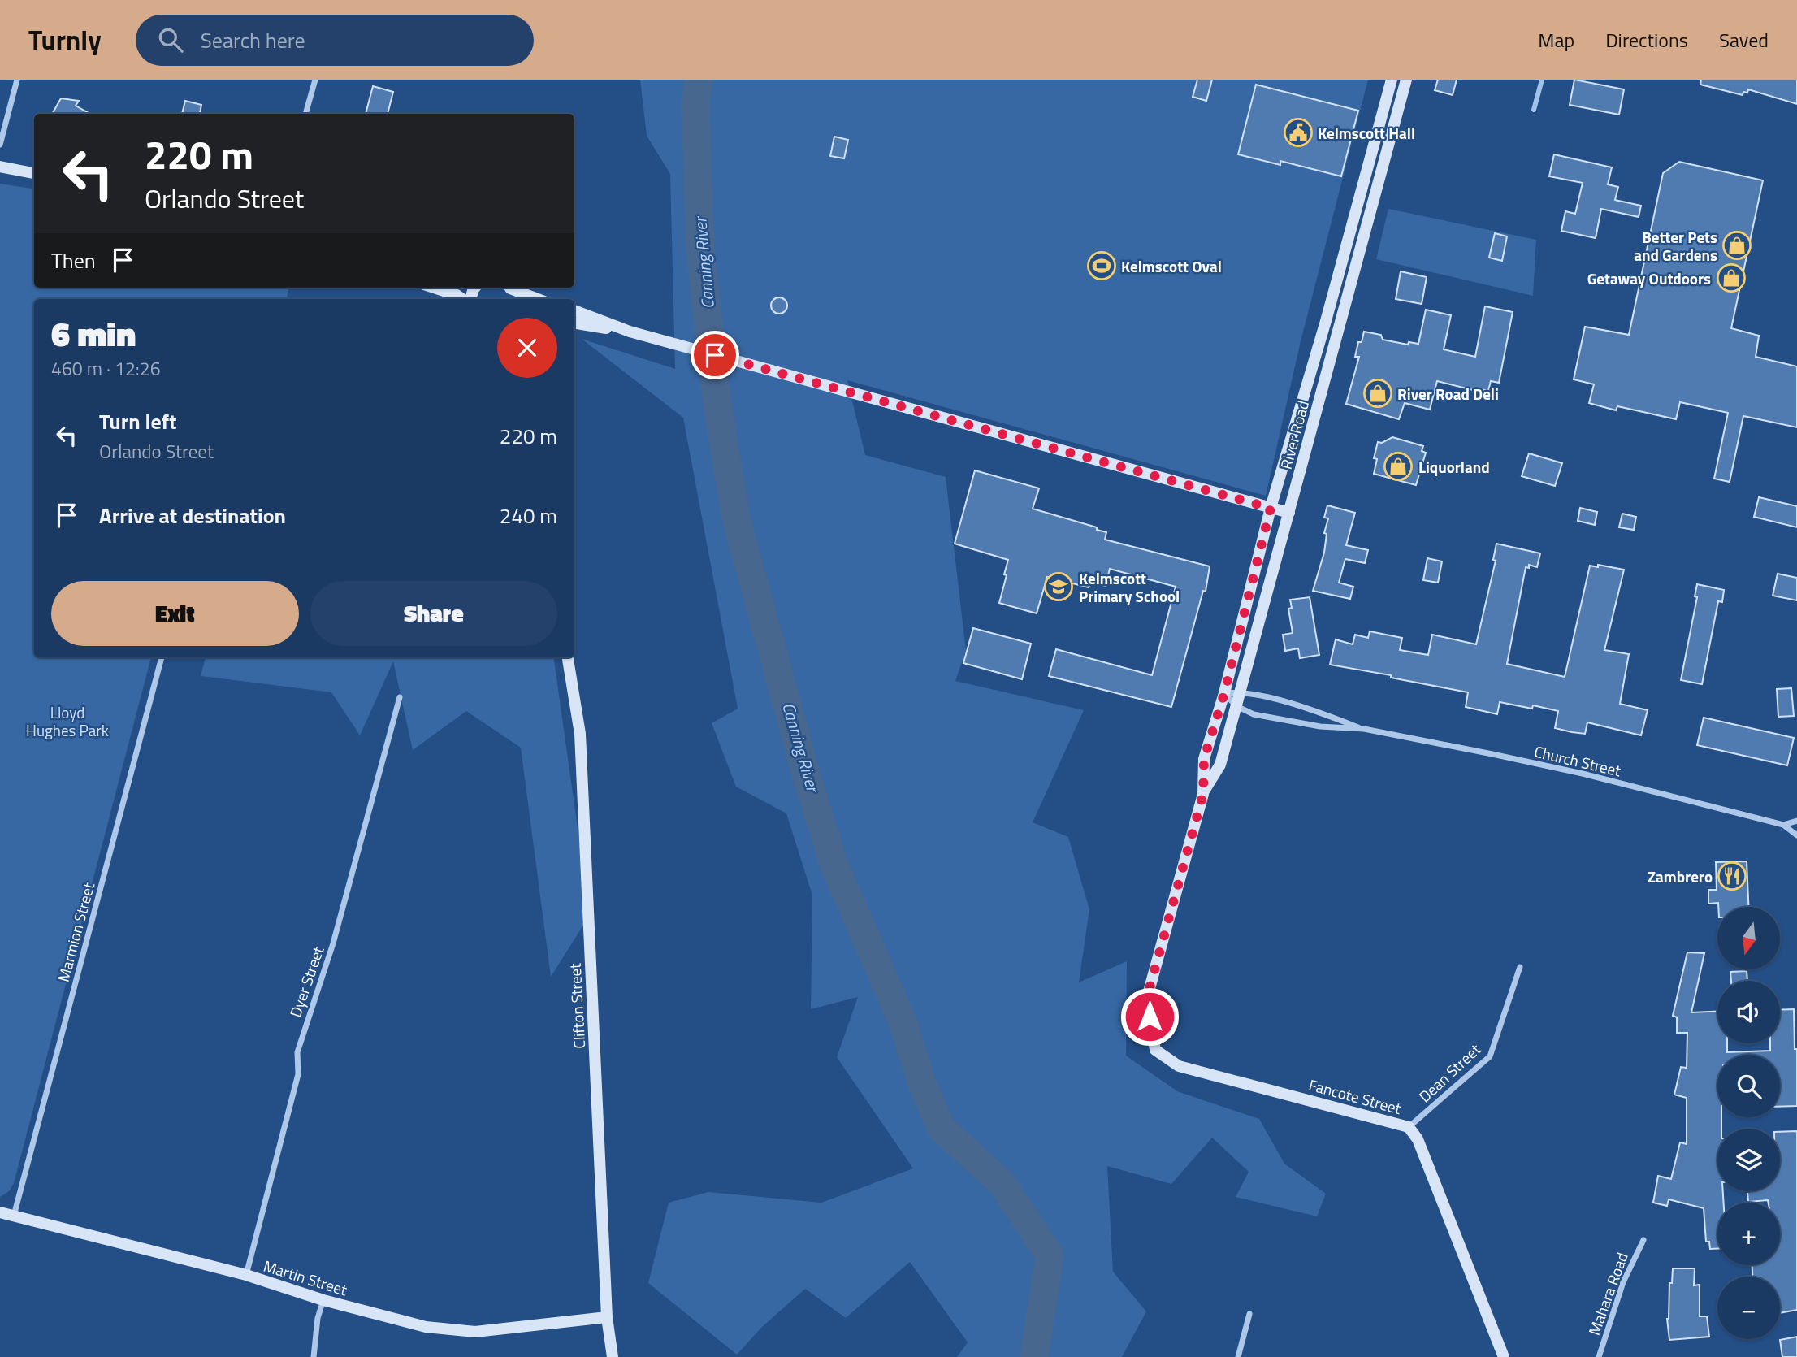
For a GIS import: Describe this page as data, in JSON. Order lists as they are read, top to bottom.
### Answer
{
  "streets": {
    "main road": [
      "River Road",
      "Clifton Street",
      "Fancote Street",
      "Martin Street"
    ],
    "street": [
      "Church Street",
      "Marmion Street",
      "Dyer Street",
      "Dean Street",
      "Mahara Road"
    ]
  },
  "crossings": [
    ["River Road", "Church Street"],
    ["River Road", "Fancote Street"],
    ["Marmion Street", "Martin Street"],
    ["Dyer Street", "Martin Street"],
    ["Clifton Street", "Martin Street"],
    ["Dean Street", "Fancote Street"]
  ],
  "water": ["Canning River"],
  "parks": ["Lloyd Hughes Park"],
  "places": {
    "public building": ["Kelmscott Hall"],
    "shop": [
      "Better Pets and Gardens",
      "Getaway Outdoors",
      "River Road Deli",
      "Liquorland"
    ],
    "sports": ["Kelmscott Oval"],
    "school or university": ["Kelmscott Primary School"],
    "restaurant": ["Zambrero"]
  },
  "north": "bottom",
  "page": {
    "header": "Turnly",
    "search": "Search here",
    "nav": ["Map", "Directions", "Saved"],
    "turn": ["220 m", "Orlando Street"],
    "then": "Then",
    "heading": ["6 min", "460 m · 12:26"],
    "list": [
      {
        "name": "Turn left",
        "note": "Orlando Street",
        "value": "220 m"
      },
      {
        "name": "Arrive at destination",
        "value": "240 m"
      }
    ],
    "buttons": ["Exit", "Share"],
    "map_buttons": ["+", "−"]
  }
}
